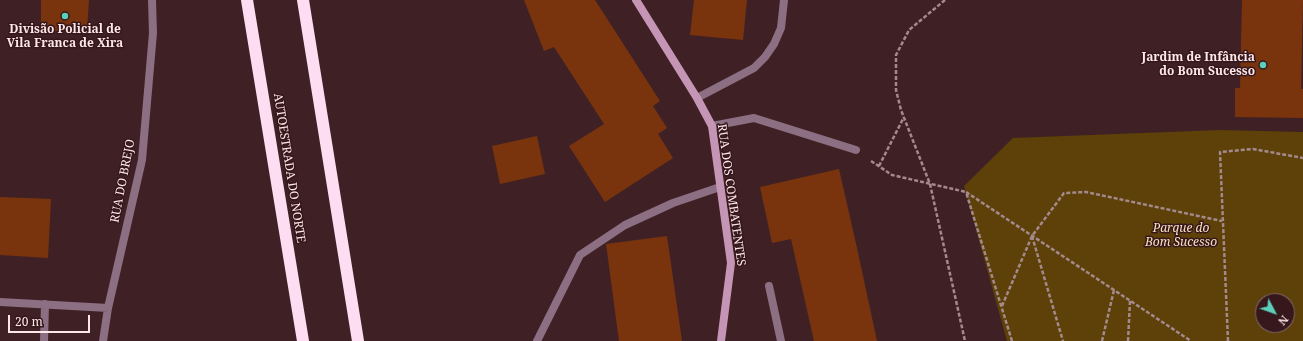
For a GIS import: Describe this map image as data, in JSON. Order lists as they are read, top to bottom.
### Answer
{
  "streets": {
    "highway": ["AUTOESTRADA DO NORTE"],
    "street": ["RUA DO BREJO", "RUA DOS COMBATENTES"]
  },
  "parks": ["Parque do Bom Sucesso"],
  "places": ["Divisão Policial de Vila Franca de Xira", "Jardim de Infância do Bom Sucesso"],
  "scale_bar": "20 m",
  "north": "bottom right"
}
